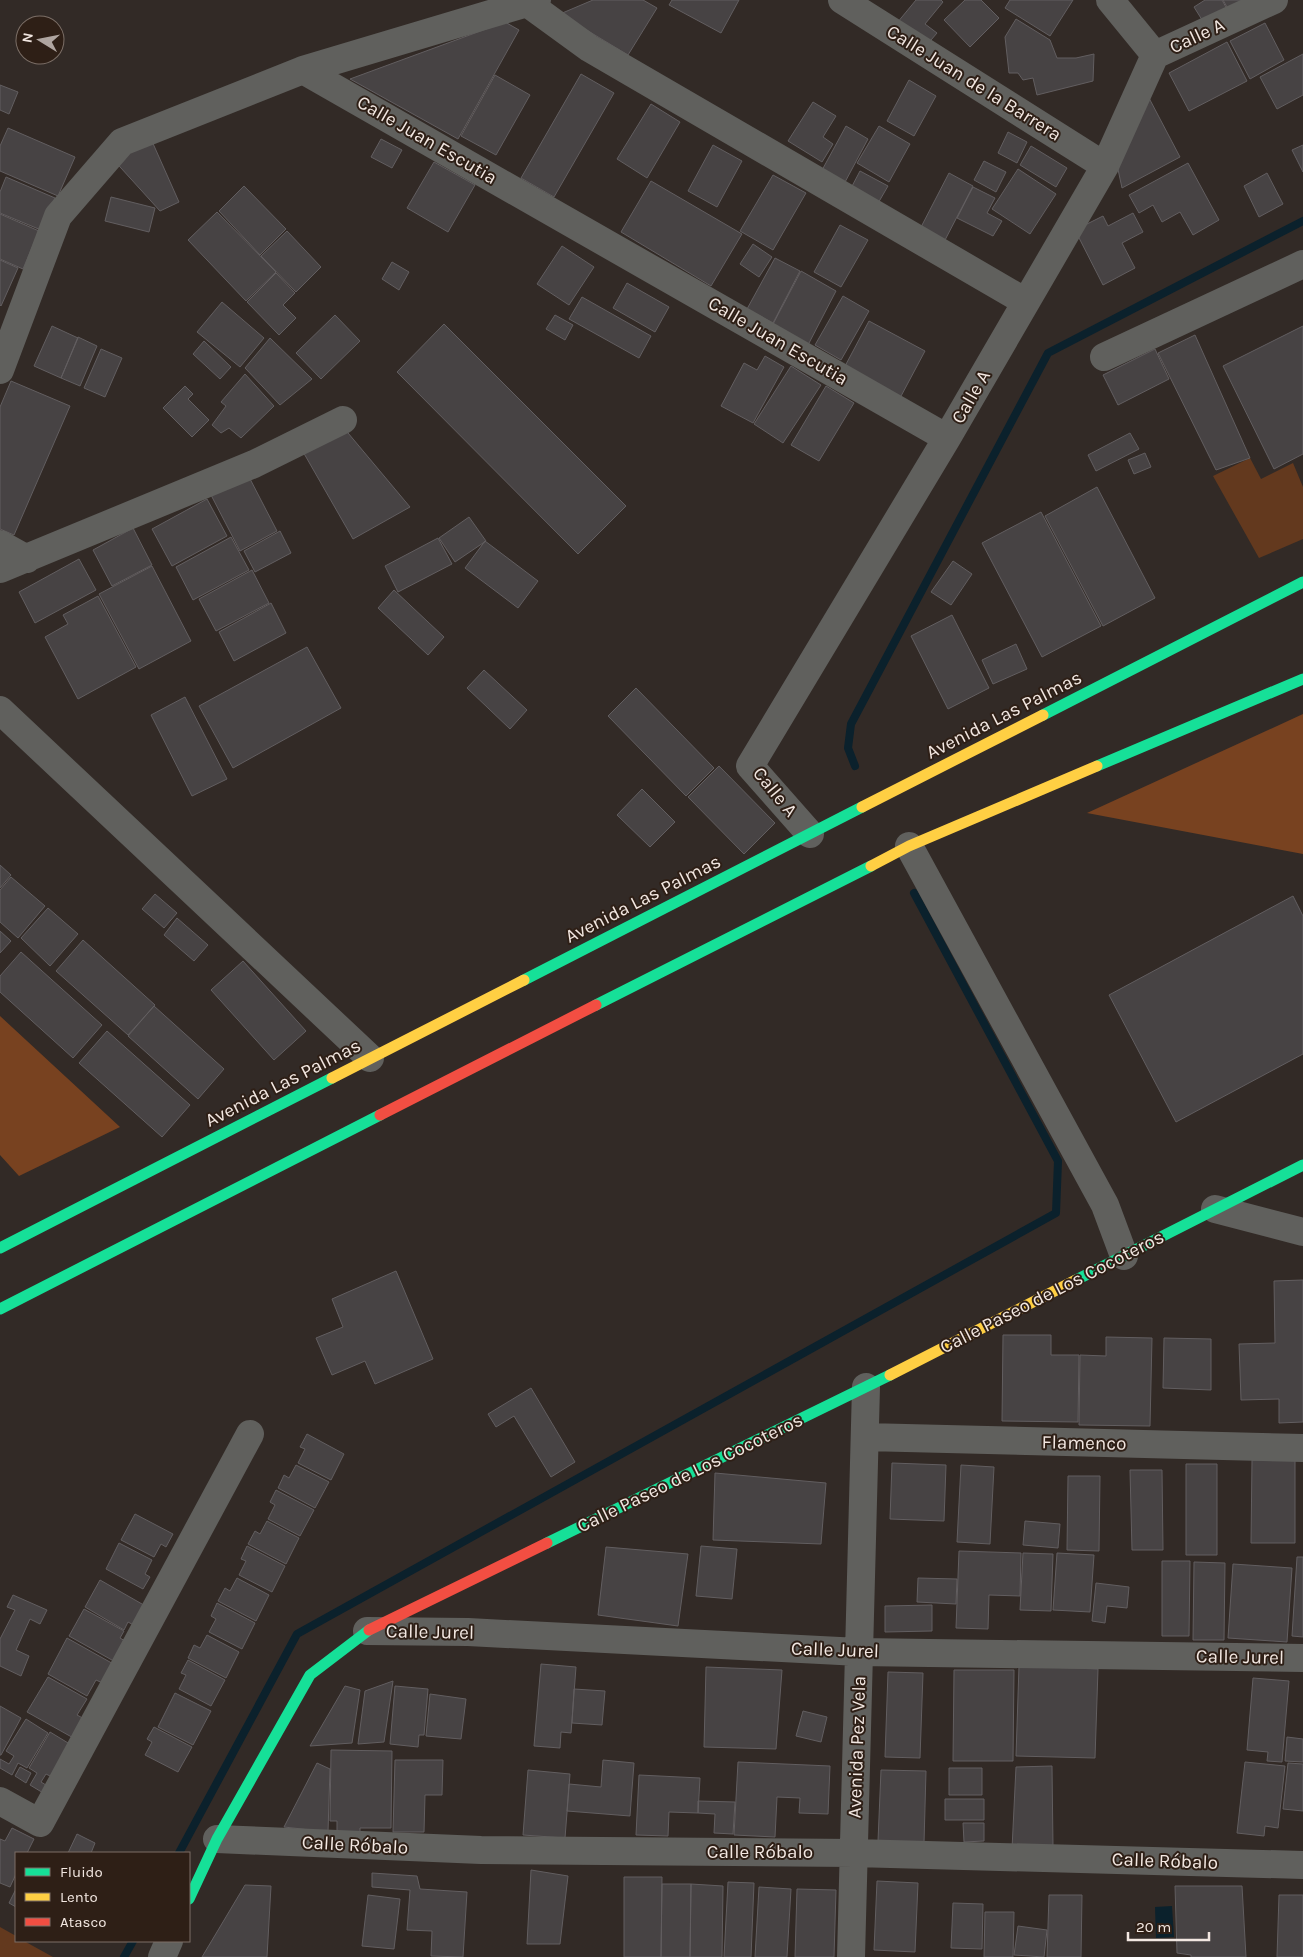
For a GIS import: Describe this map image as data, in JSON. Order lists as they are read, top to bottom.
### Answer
{
  "streets": {
    "main road": ["Avenida Las Palmas", "Calle Paseo de Los Cocoteros"],
    "street": [
      "Calle A",
      "Calle Juan de la Barrera",
      "Calle Juan Escutia",
      "Flamenco",
      "Calle Jurel",
      "Avenida Pez Vela",
      "Calle Róbalo"
    ]
  },
  "crossings": [
    ["Calle A", "Calle Juan de la Barrera"],
    ["Calle A", "Calle Juan Escutia"],
    ["Calle A", "Avenida Las Palmas"],
    ["Calle Paseo de Los Cocoteros", "Calle Jurel"],
    ["Calle Paseo de Los Cocoteros", "Avenida Pez Vela"],
    ["Calle Paseo de Los Cocoteros", "Calle Róbalo"],
    ["Flamenco", "Avenida Pez Vela"],
    ["Calle Jurel", "Avenida Pez Vela"],
    ["Avenida Pez Vela", "Calle Róbalo"]
  ],
  "legend": ["Fluido", "Lento", "Atasco"],
  "scale_bar": "20 m",
  "north": "left"
}
